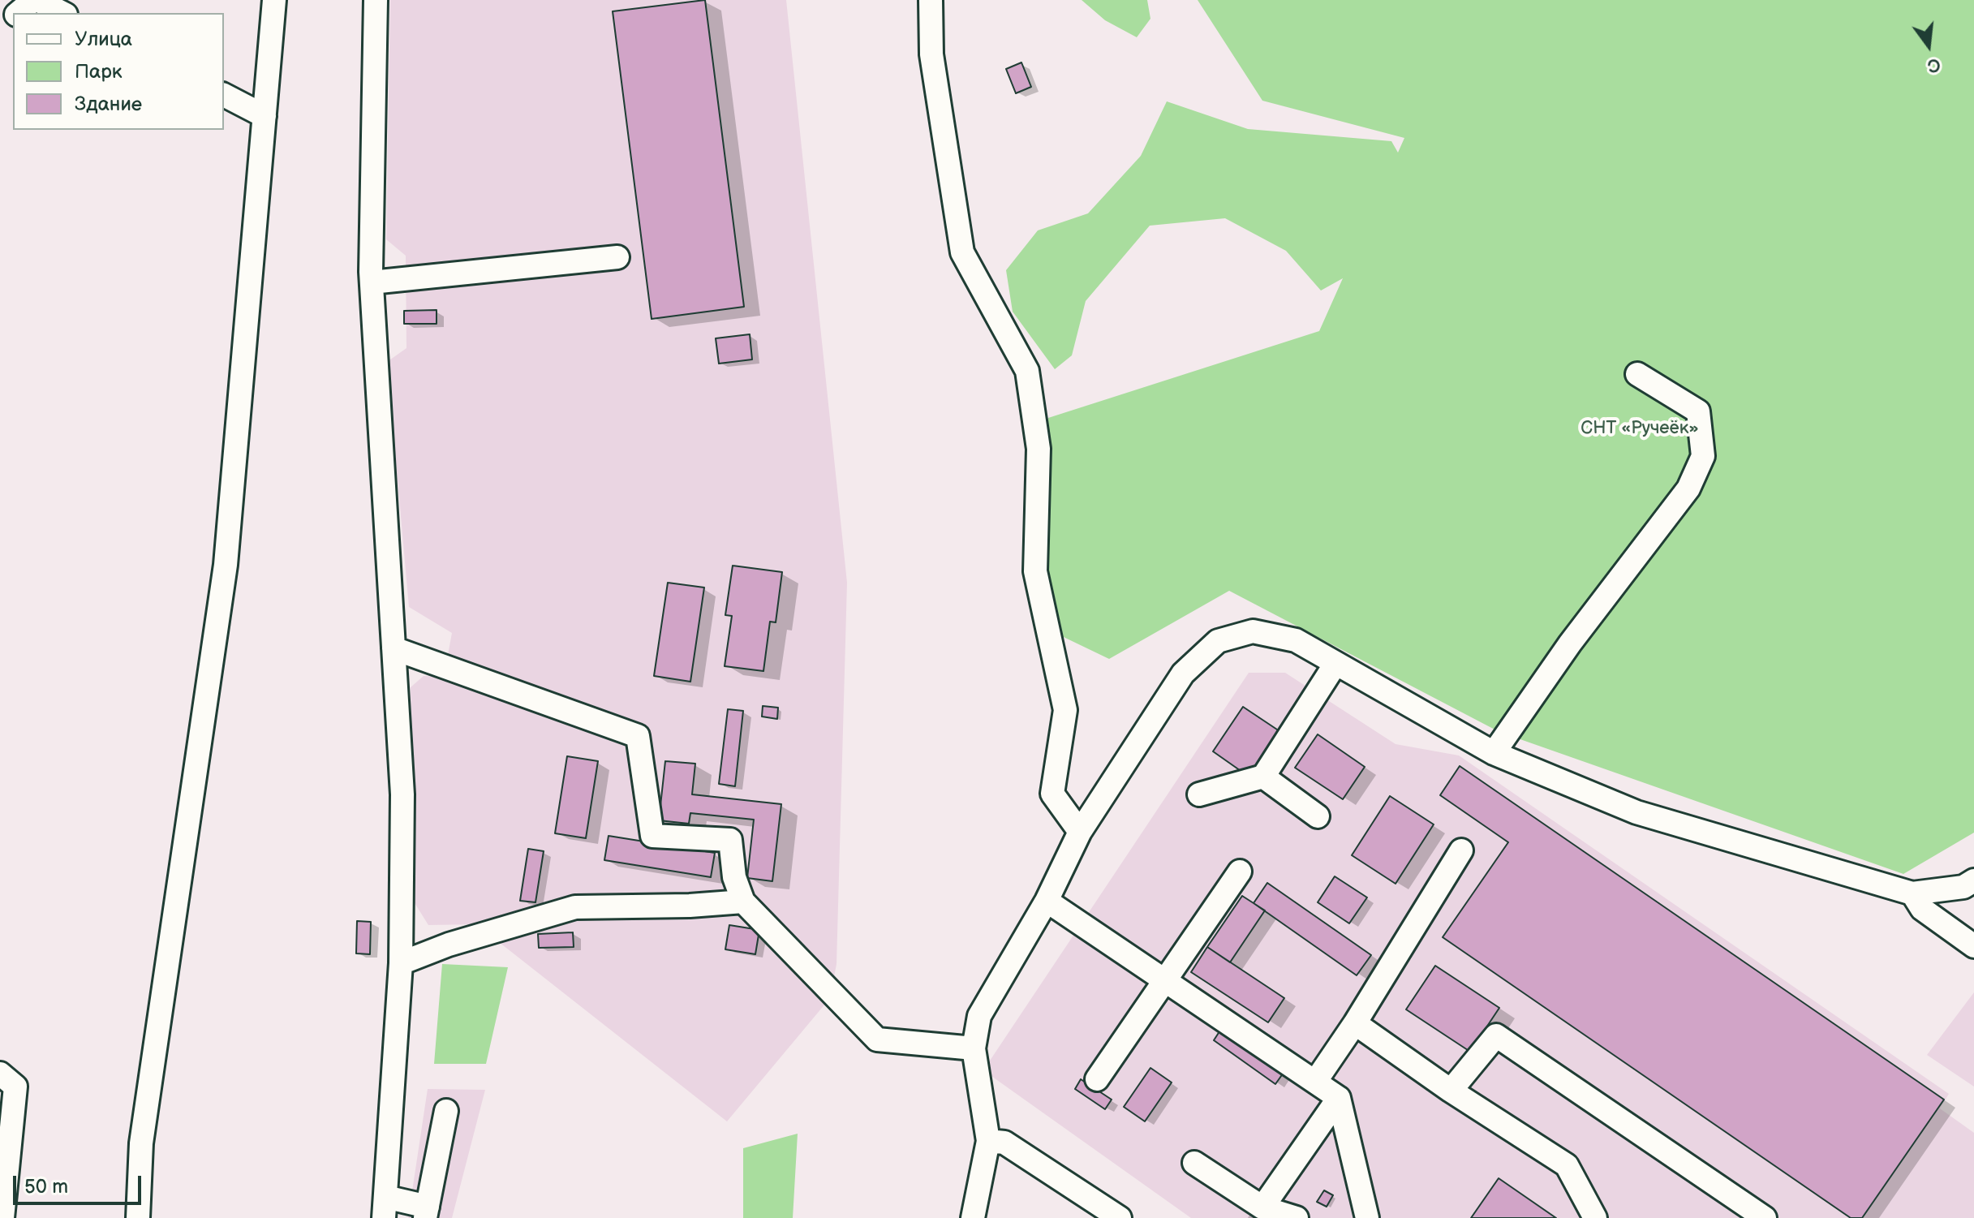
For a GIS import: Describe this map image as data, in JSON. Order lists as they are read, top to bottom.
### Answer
{
  "parks": ["СНТ «Ручеёк»"],
  "legend": ["Улица", "Парк", "Здание"],
  "scale_bar": "50 m",
  "north": "bottom"
}
